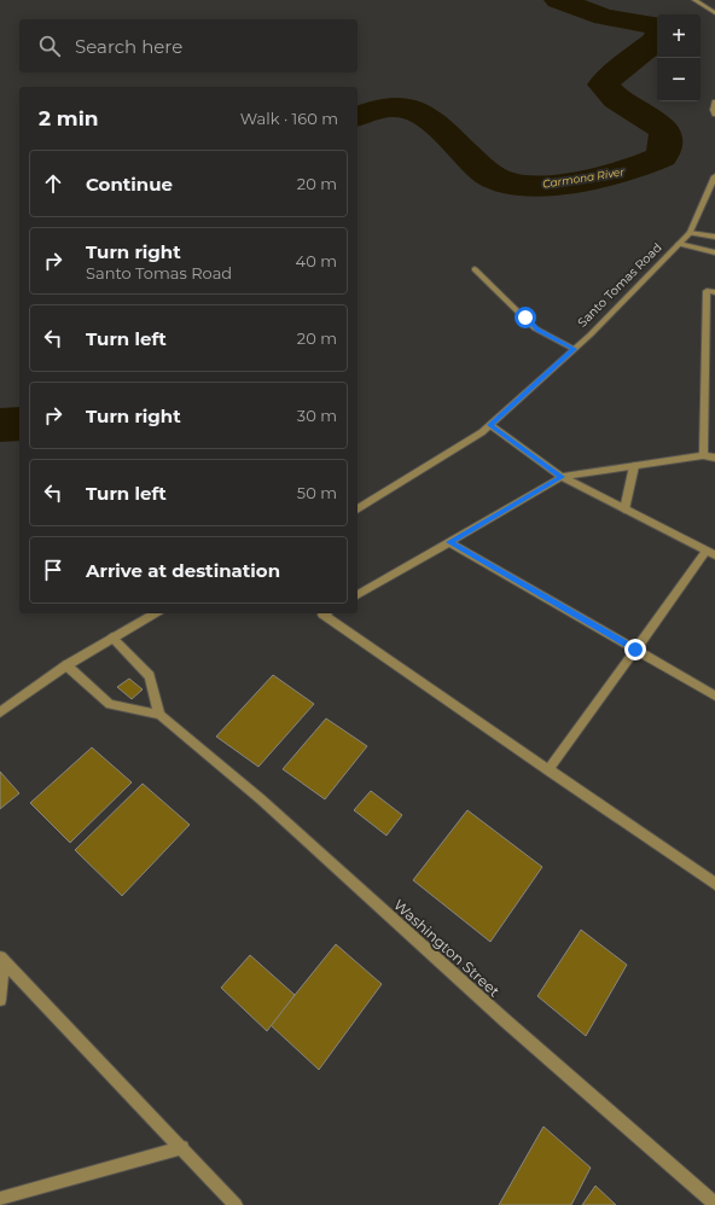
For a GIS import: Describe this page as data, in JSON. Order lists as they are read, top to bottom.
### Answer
{
  "streets": {
    "street": ["Santo Tomas Road", "Washington Street"]
  },
  "water": ["Carmona River"],
  "page": {
    "map_buttons": ["+", "−"],
    "search": "Search here",
    "heading": ["2 min", "Walk · 160 m"],
    "list": [
      ["Continue", "20 m"],
      ["Turn right", "Santo Tomas Road", "40 m"],
      ["Turn left", "20 m"],
      ["Turn right", "30 m"],
      ["Turn left", "50 m"],
      "Arrive at destination"
    ]
  }
}
